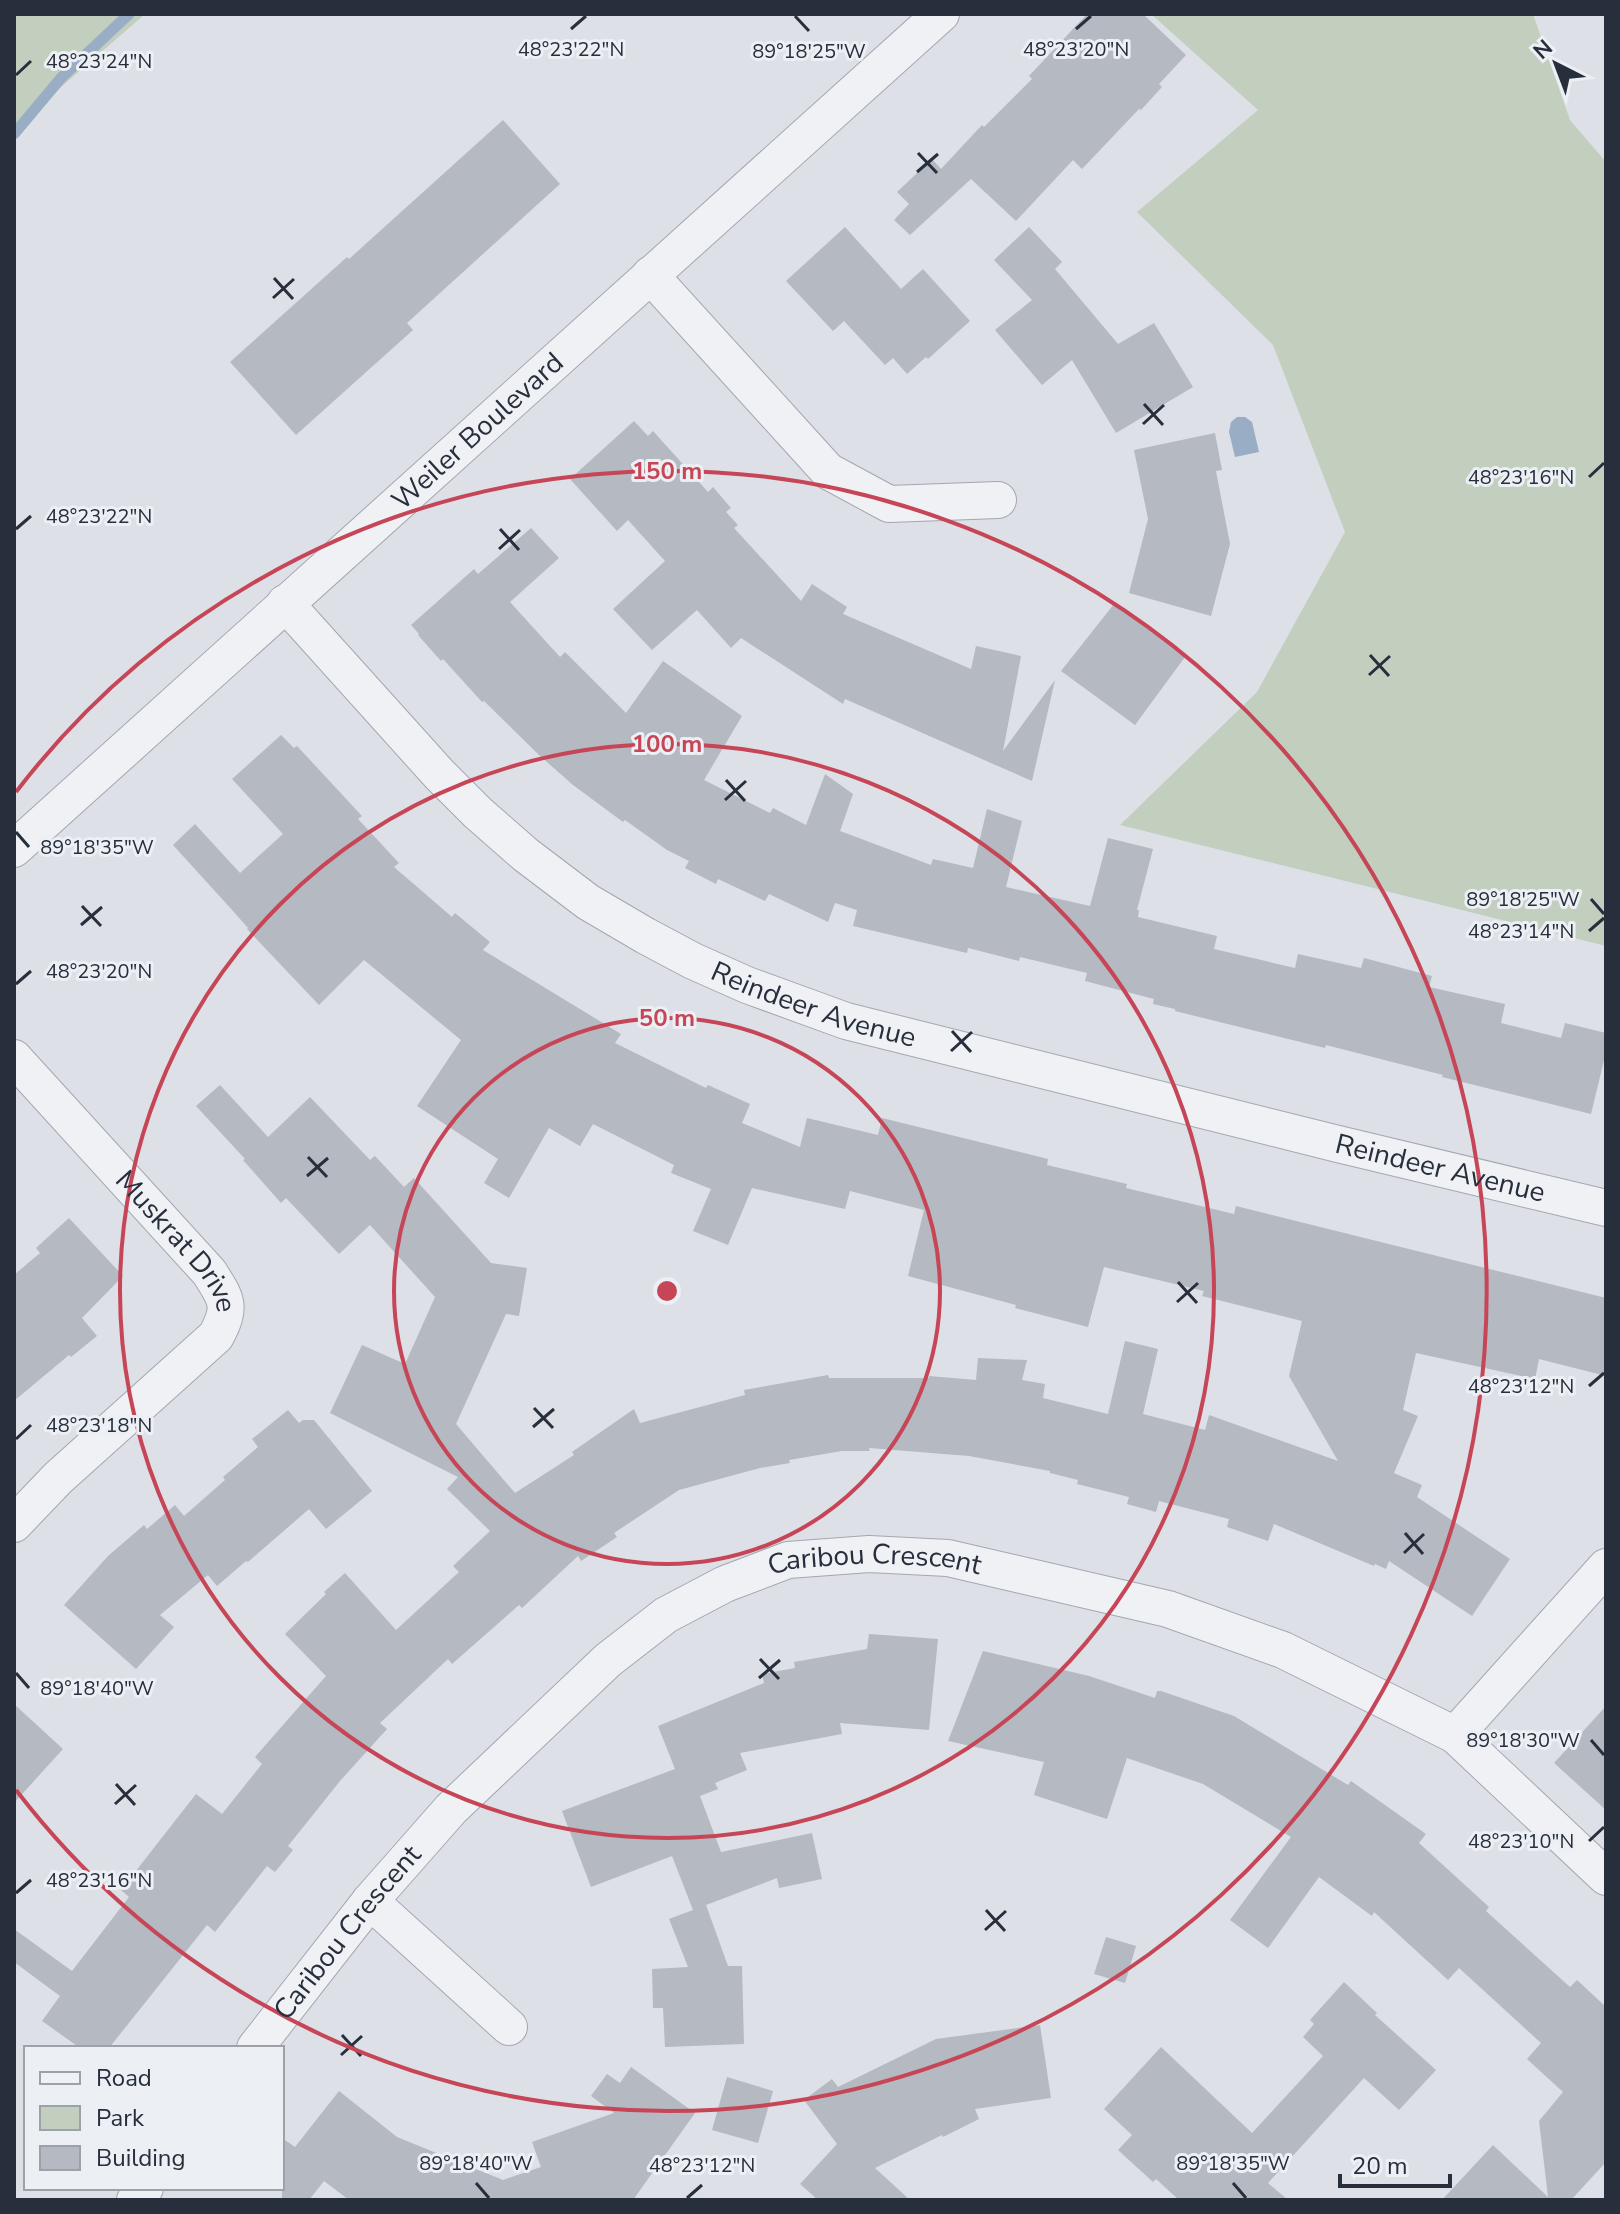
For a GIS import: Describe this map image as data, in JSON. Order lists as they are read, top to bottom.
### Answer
{
  "streets": {
    "street": [
      "Weiler Boulevard",
      "Reindeer Avenue",
      "Muskrat Drive",
      "Caribou Crescent"
    ]
  },
  "crossings": [
    ["Weiler Boulevard", "Reindeer Avenue"]
  ],
  "legend": ["Road", "Park", "Building"],
  "scale_bar": "20 m",
  "north": "top left",
  "coordinates": [
    "48°23'22\"N",
    "48°23'20\"N",
    "89°18'25\"W",
    "48°23'24\"N",
    "48°23'16\"N",
    "89°18'35\"W",
    "48°23'14\"N",
    "48°23'12\"N",
    "48°23'18\"N",
    "89°18'40\"W",
    "89°18'30\"W",
    "48°23'10\"N"
  ],
  "rings": ["150 m", "100 m", "50 m"]
}
